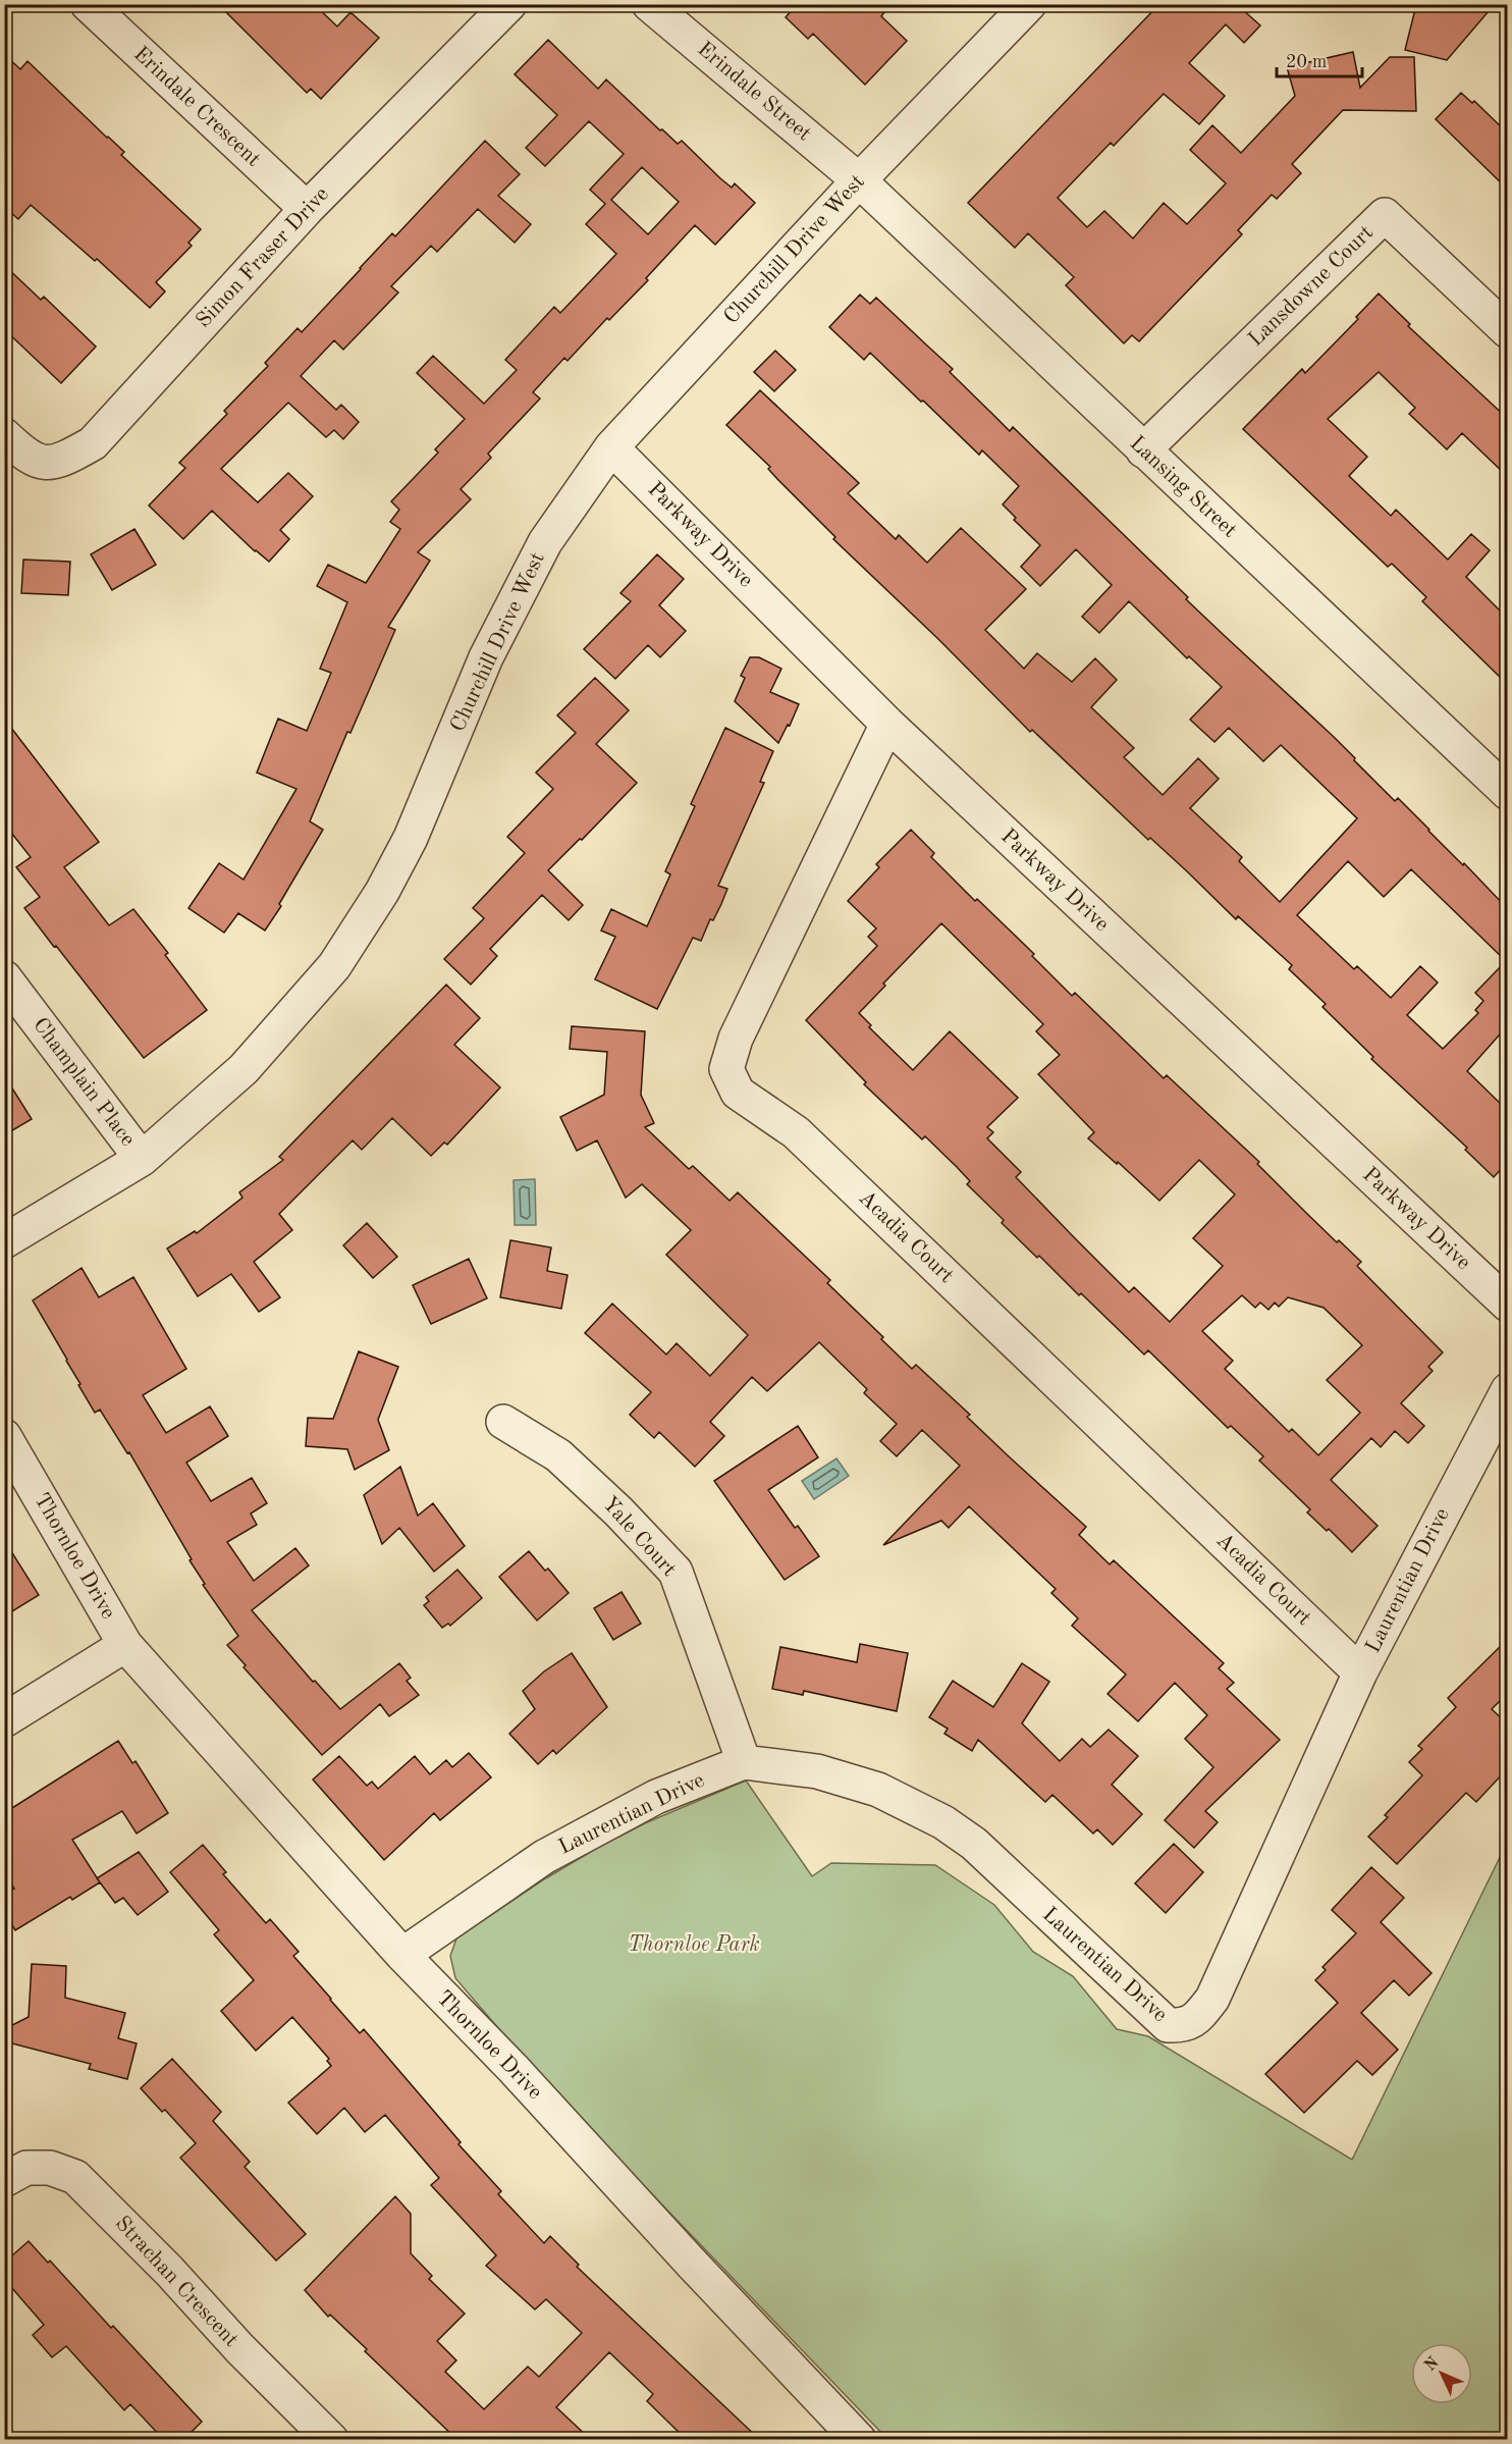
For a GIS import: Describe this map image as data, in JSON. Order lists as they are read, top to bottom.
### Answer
{
  "streets": {
    "street": [
      "Erindale Street",
      "Erindale Crescent",
      "Churchill Drive West",
      "Simon Fraser Drive",
      "Lansdowne Court",
      "Lansing Street",
      "Parkway Drive",
      "Champlain Place",
      "Acadia Court",
      "Yale Court",
      "Thornloe Drive",
      "Laurentian Drive",
      "Strachan Crescent"
    ]
  },
  "crossings": [
    ["Erindale Street", "Churchill Drive West"],
    ["Erindale Street", "Lansing Street"],
    ["Erindale Crescent", "Simon Fraser Drive"],
    ["Churchill Drive West", "Lansing Street"],
    ["Churchill Drive West", "Parkway Drive"],
    ["Churchill Drive West", "Champlain Place"],
    ["Lansdowne Court", "Lansing Street"],
    ["Parkway Drive", "Acadia Court"],
    ["Acadia Court", "Laurentian Drive"],
    ["Yale Court", "Laurentian Drive"],
    ["Thornloe Drive", "Laurentian Drive"]
  ],
  "parks": ["Thornloe Park"],
  "scale_bar": "20 m",
  "north": "top left"
}
